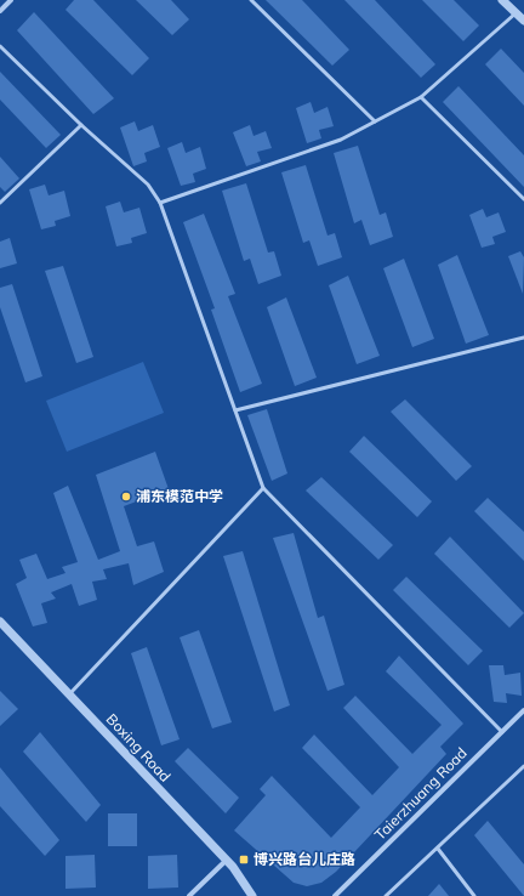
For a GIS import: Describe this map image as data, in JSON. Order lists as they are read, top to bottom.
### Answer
{
  "streets": {
    "street": ["Boxing Road", "Taierzhuang Road"]
  },
  "places": {
    "other": ["浦东模范中学"],
    "transit": ["博兴路台儿庄路"]
  }
}
